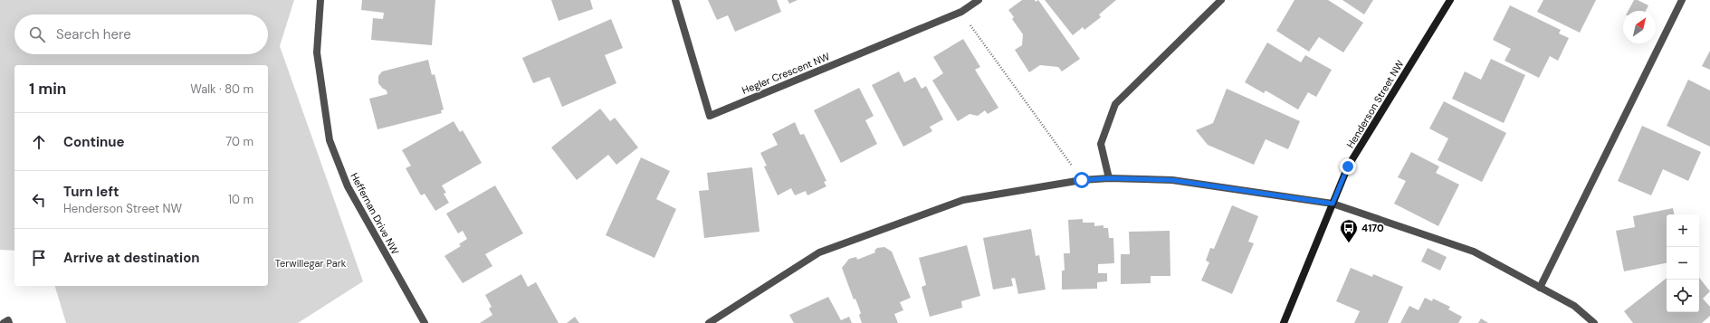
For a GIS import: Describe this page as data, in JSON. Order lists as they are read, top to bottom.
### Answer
{
  "streets": {
    "street": ["Hegler Crescent NW", "Henderson Street NW", "Heffernan Drive NW"]
  },
  "parks": ["Terwillegar Park"],
  "places": {
    "bus stop": ["4170"]
  },
  "north": "top right",
  "page": {
    "search": "Search here",
    "heading": ["1 min", "Walk · 80 m"],
    "list": [
      ["Continue", "70 m"],
      ["Turn left", "Henderson Street NW", "10 m"],
      "Arrive at destination"
    ],
    "map_buttons": ["+", "−"]
  }
}
